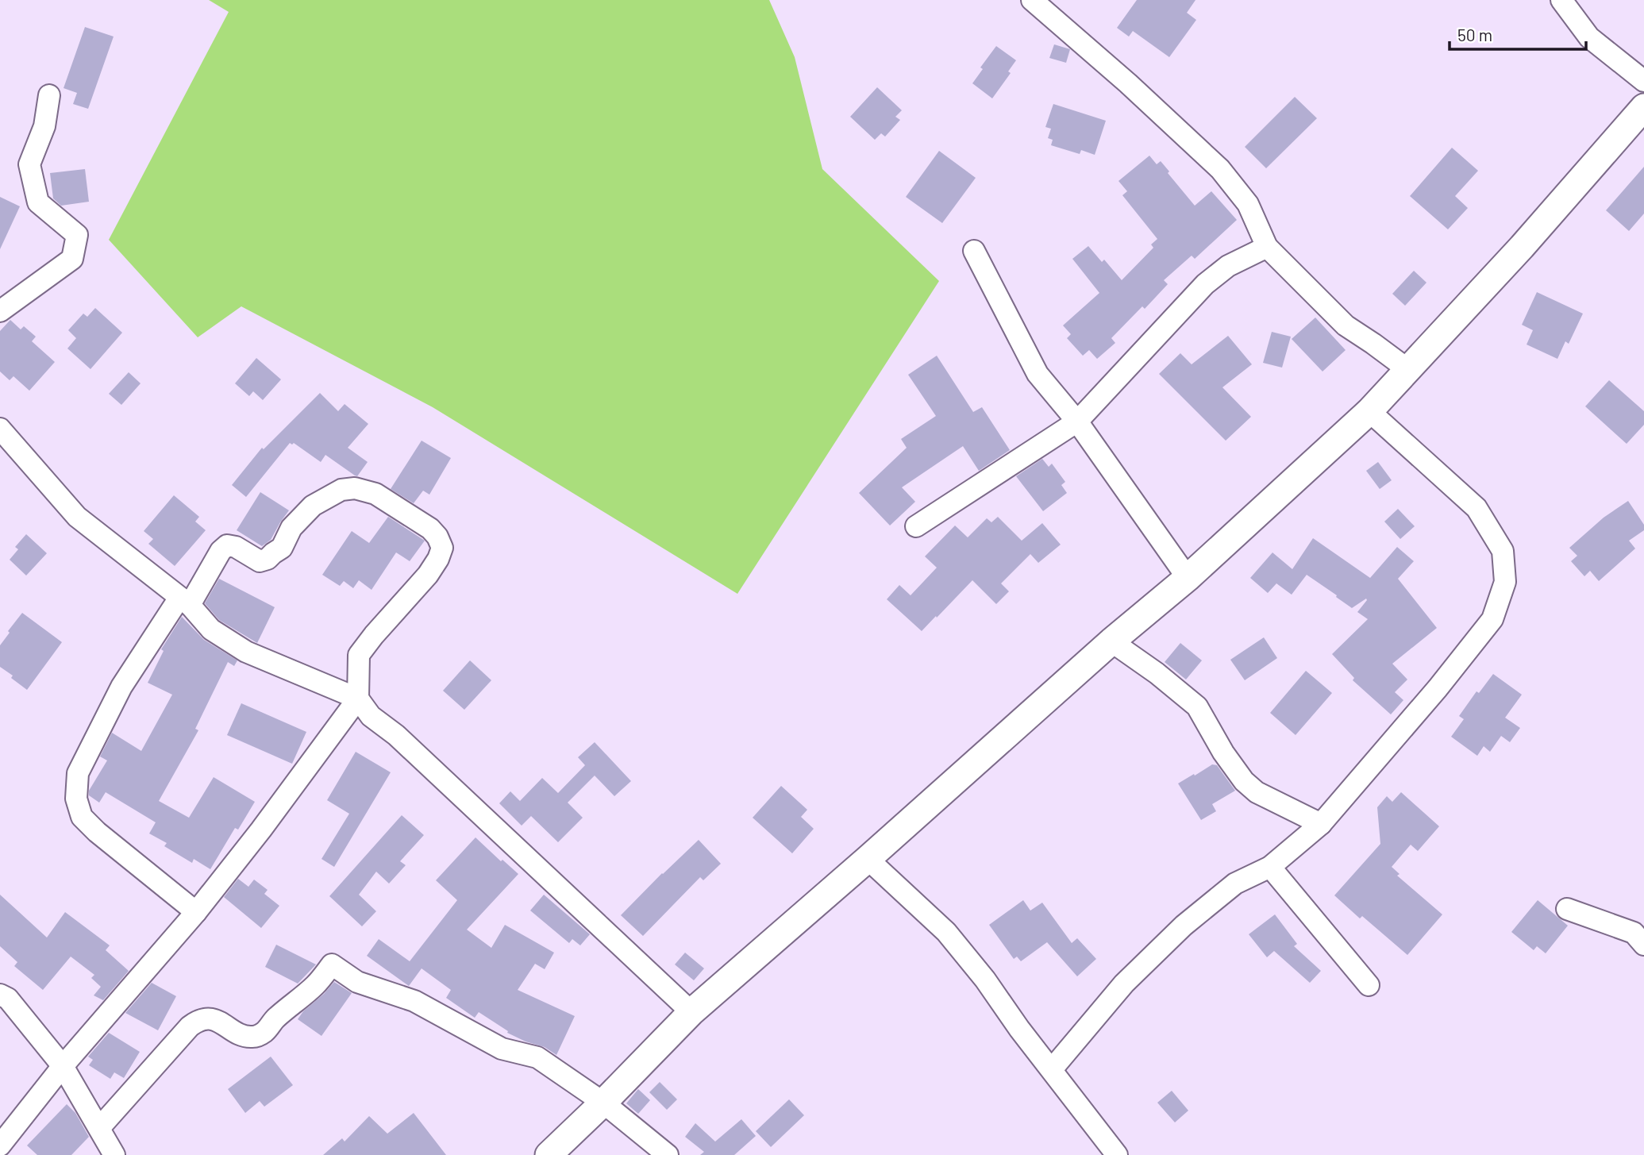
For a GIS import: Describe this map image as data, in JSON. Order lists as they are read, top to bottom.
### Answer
{
  "scale_bar": "50 m"
}
